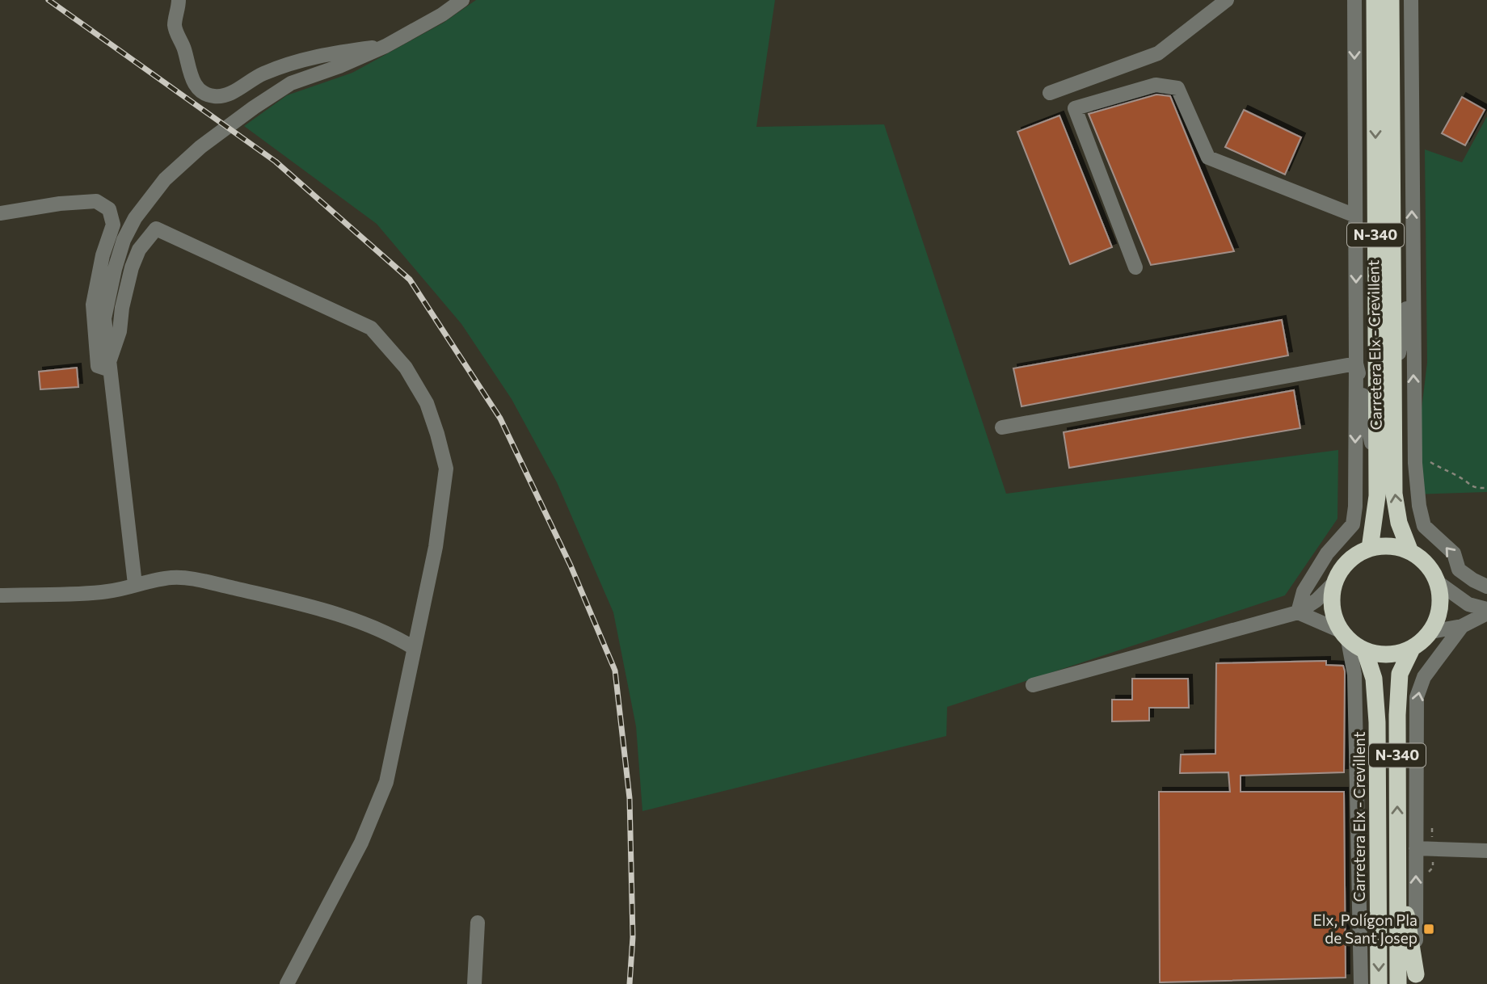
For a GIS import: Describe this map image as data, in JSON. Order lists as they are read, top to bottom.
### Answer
{
  "streets": {
    "highway": ["N-340", "Carretera Elx - Crevillent"]
  },
  "crossings": [
    ["N-340", "Carretera Elx - Crevillent"]
  ],
  "places": {
    "transit": ["Elx, Polígon Pla de Sant Josep"]
  }
}
